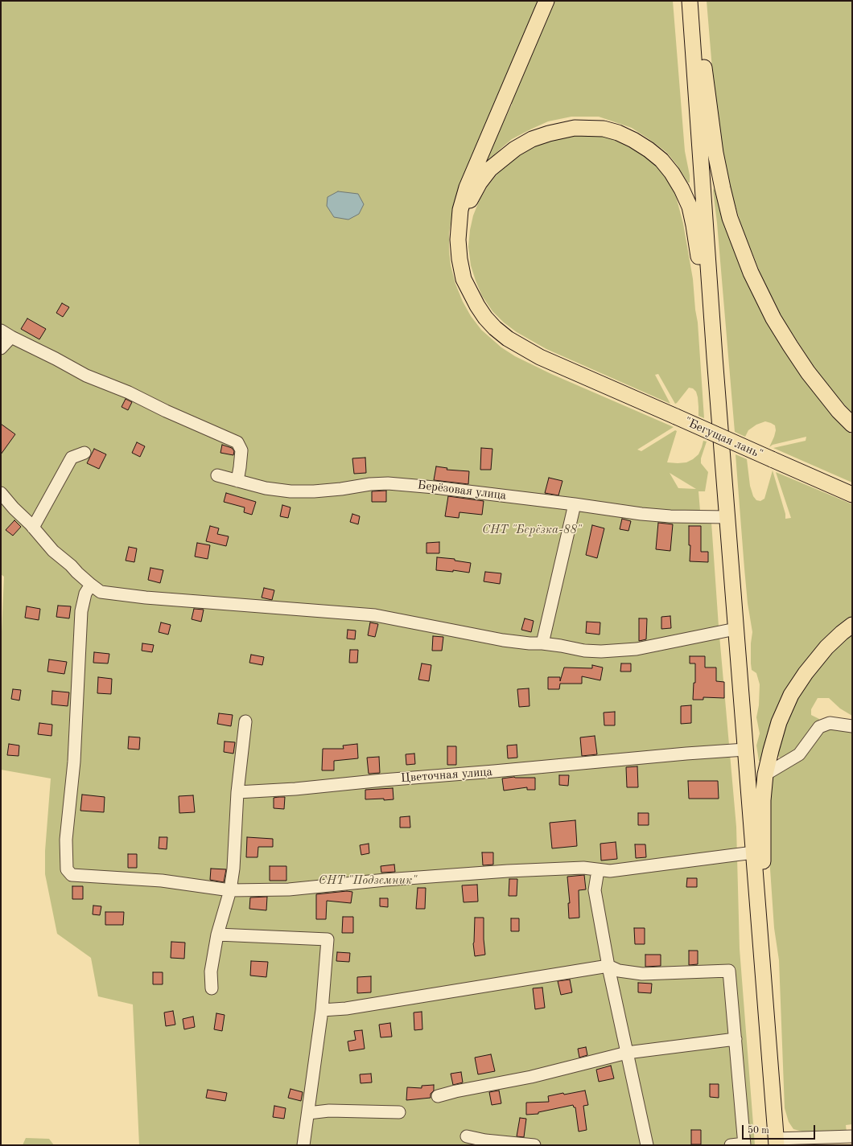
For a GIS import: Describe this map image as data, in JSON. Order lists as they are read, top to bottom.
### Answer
{
  "streets": {
    "main road": ["\"Бегущая лань\""],
    "street": ["Берёзовая улица", "Цветочная улица"]
  },
  "parks": ["СНТ \"Берёзка-88\"", "СНТ \"Подземник\""],
  "scale_bar": "50 m"
}
